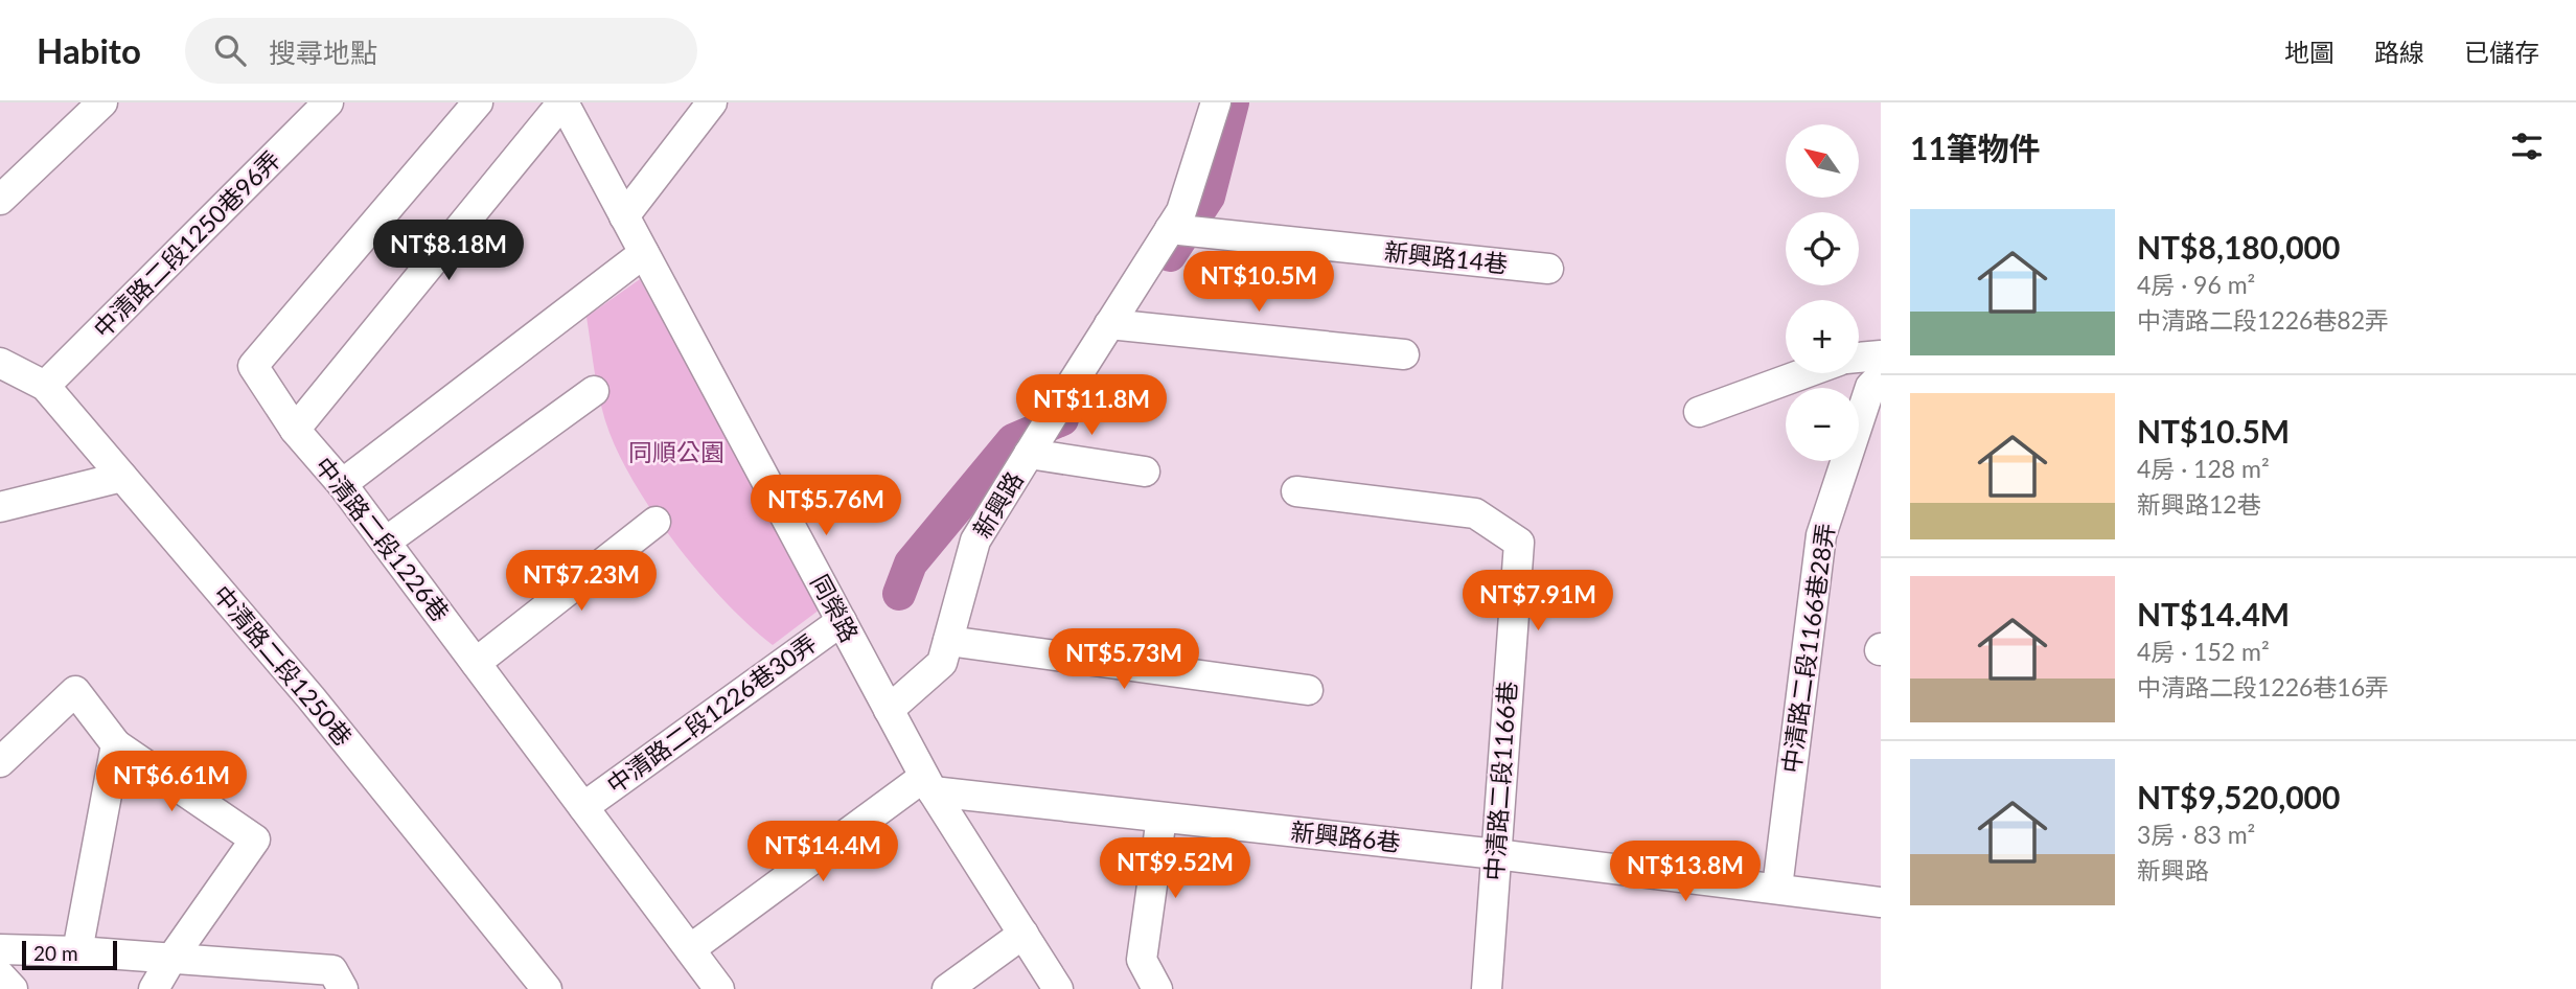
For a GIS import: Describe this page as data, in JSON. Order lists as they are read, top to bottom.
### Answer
{
  "streets": {
    "street": [
      "中清路二段1250巷96弄",
      "新興路14巷",
      "新興路",
      "中清路二段1226巷",
      "同榮路",
      "中清路二段1166巷28弄",
      "中清路二段1250巷",
      "中清路二段1226巷30弄",
      "中清路二段1166巷",
      "新興路6巷"
    ]
  },
  "crossings": [
    ["中清路二段1250巷96弄", "中清路二段1250巷"],
    ["新興路14巷", "新興路"],
    ["新興路", "同榮路"],
    ["中清路二段1226巷", "中清路二段1226巷30弄"],
    ["同榮路", "中清路二段1226巷30弄"],
    ["同榮路", "新興路6巷"],
    ["中清路二段1166巷", "新興路6巷"]
  ],
  "parks": ["同順公園"],
  "scale_bar": "20 m",
  "north": "top left",
  "page": {
    "header": "Habito",
    "search": "搜尋地點",
    "nav": ["地圖", "路線", "已儲存"],
    "heading": "11筆物件",
    "map_buttons": ["+", "−"],
    "list": [
      {
        "name": "NT$8,180,000",
        "note": "4房 · 96 m² · 中清路二段1226巷82弄"
      },
      {
        "name": "NT$10.5M",
        "note": "4房 · 128 m² · 新興路12巷"
      },
      {
        "name": "NT$14.4M",
        "note": "4房 · 152 m² · 中清路二段1226巷16弄"
      },
      {
        "name": "NT$9,520,000",
        "note": "3房 · 83 m² · 新興路"
      }
    ],
    "price": [
      "NT$8.18M",
      "NT$10.5M",
      "NT$11.8M",
      "NT$5.76M",
      "NT$7.23M",
      "NT$7.91M",
      "NT$5.73M",
      "NT$6.61M",
      "NT$14.4M",
      "NT$9.52M",
      "NT$13.8M"
    ],
    "scale": "20 m"
  }
}
